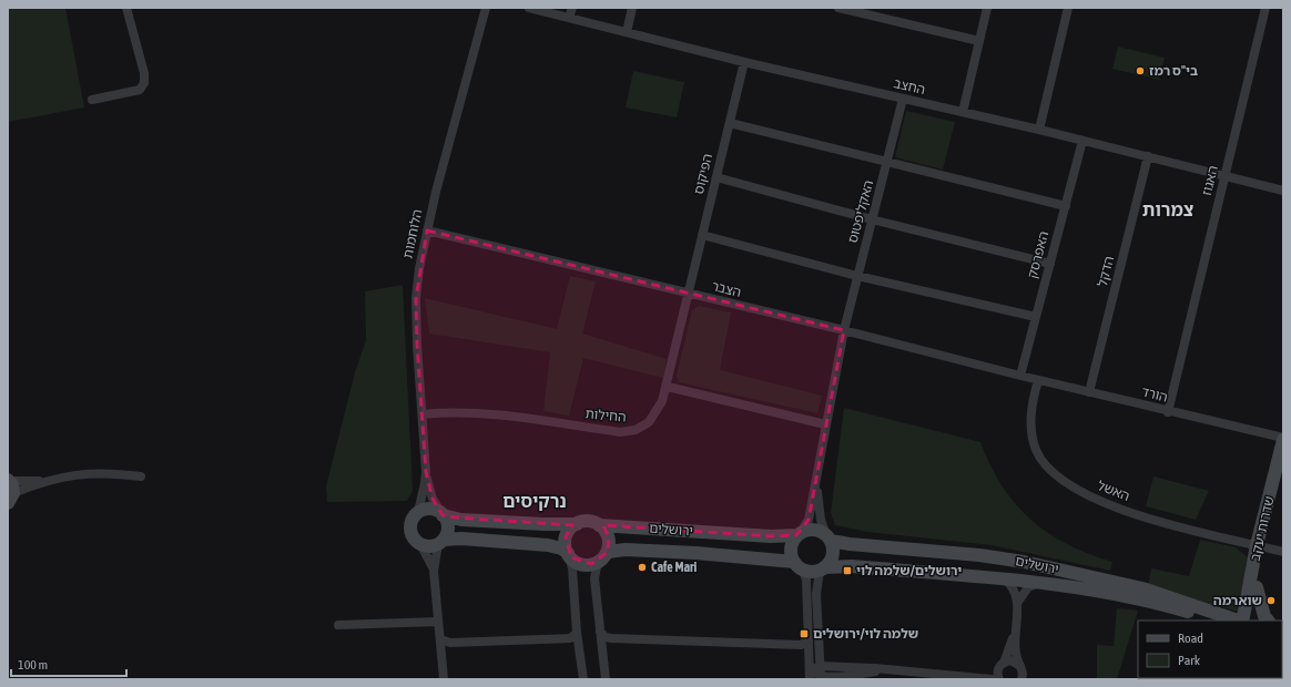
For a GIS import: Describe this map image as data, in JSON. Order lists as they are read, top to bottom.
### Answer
{
  "streets": {
    "street": [
      "החצב",
      "הפיקוס",
      "האגוז",
      "האקליפטוס",
      "הלוחמות",
      "האפרסק",
      "הדקל",
      "הצבר",
      "הורד",
      "החילות",
      "האשל",
      "שדרות יעקב",
      "ירושלים"
    ]
  },
  "crossings": [
    ["החצב", "הפיקוס"],
    ["החצב", "האגוז"],
    ["החצב", "האקליפטוס"],
    ["החצב", "האפרסק"],
    ["החצב", "הדקל"],
    ["הפיקוס", "הצבר"],
    ["הפיקוס", "החילות"],
    ["האגוז", "הורד"],
    ["האקליפטוס", "הצבר"],
    ["הלוחמות", "הצבר"],
    ["הלוחמות", "החילות"],
    ["האפרסק", "הצבר"],
    ["האפרסק", "הורד"],
    ["הדקל", "הורד"],
    ["הצבר", "הורד"],
    ["הצבר", "החילות"],
    ["הורד", "האשל"],
    ["הורד", "שדרות יעקב"],
    ["האשל", "שדרות יעקב"],
    ["שדרות יעקב", "ירושלים"]
  ],
  "districts": ["צמרות", "נרקיסים"],
  "places": {
    "other": ["בי\"ס רמז", "Cafe Mari", "שוארמה"],
    "transit": ["ירושלים/שלמה לוי", "שלמה לוי/ירושלים"]
  },
  "legend": ["Road", "Park"],
  "scale_bar": "100 m"
}
